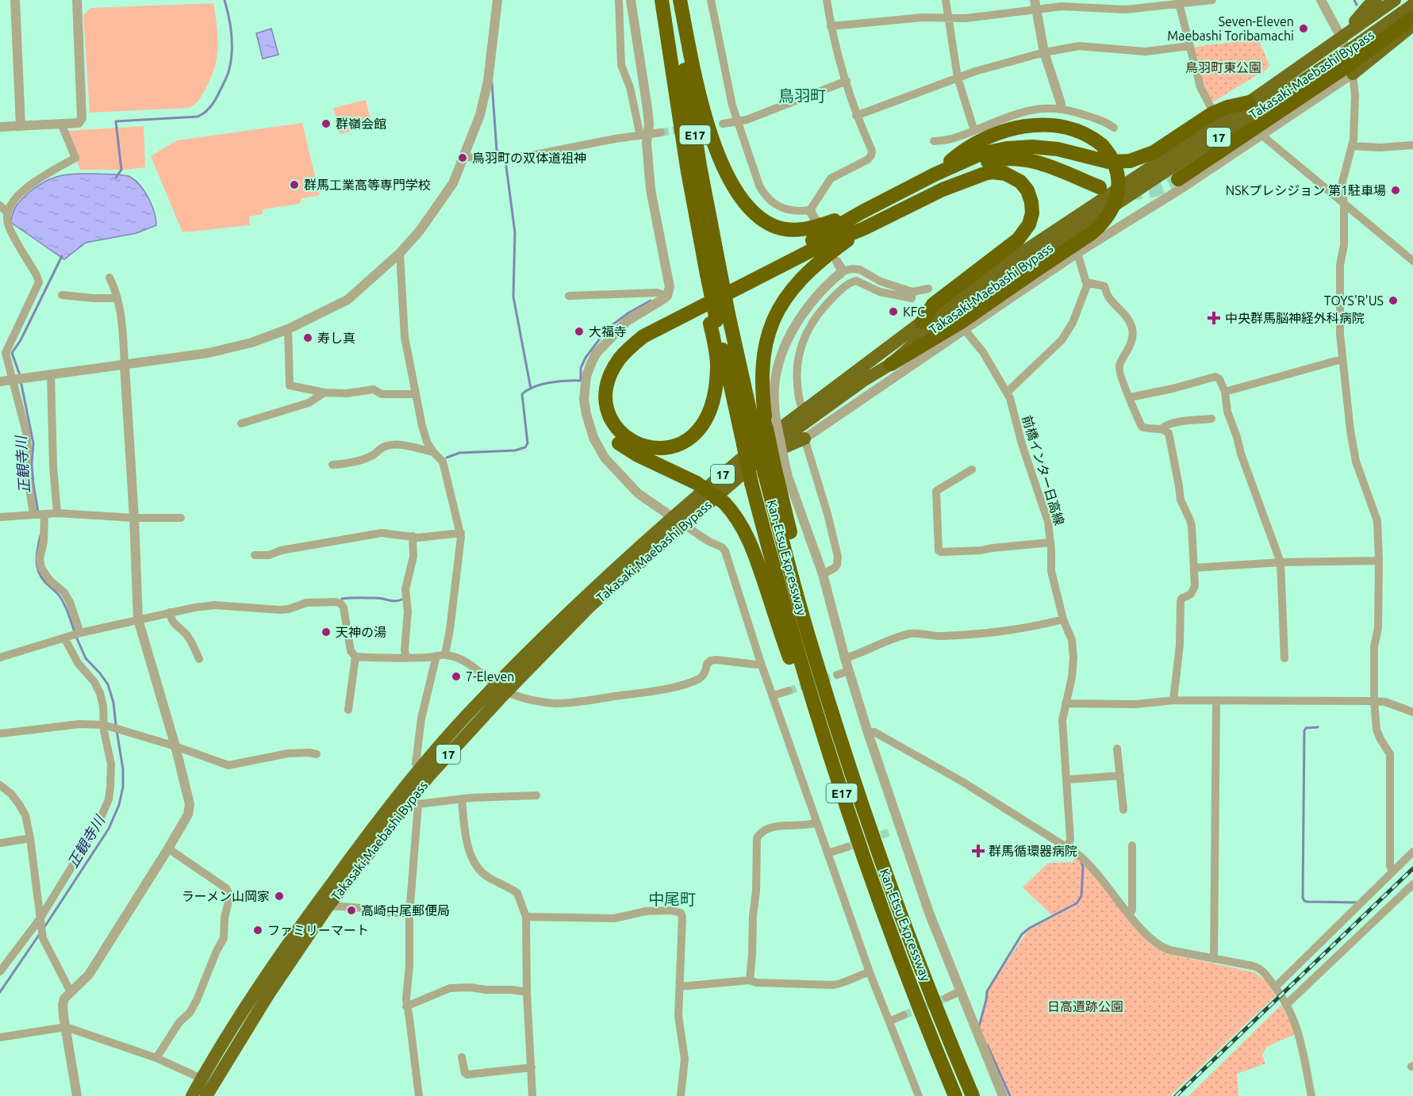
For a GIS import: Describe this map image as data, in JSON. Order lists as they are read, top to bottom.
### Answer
{
  "streets": {
    "highway": [
      "Takasaki-Maebashi Bypass",
      "E17",
      "17",
      "Kan-Etsu Expressway"
    ],
    "street": ["前橋インター日高線"]
  },
  "districts": ["鳥羽町", "中尾町"],
  "water": ["正観寺川"],
  "parks": ["鳥羽町東公園", "日高遺跡公園"],
  "places": {
    "other": [
      "Seven-Eleven Maebashi Toribamachi",
      "群嶺会館",
      "鳥羽町の双体道祖神",
      "群馬工業高等専門学校",
      "NSKプレシジョン 第1駐車場",
      "TOYS'R'US",
      "KFC",
      "大福寺",
      "寿し真",
      "天神の湯",
      "7-Eleven",
      "ラーメン山岡家",
      "高崎中尾郵便局",
      "ファミリーマート"
    ],
    "health": ["中央群馬脳神経外科病院", "群馬循環器病院"]
  }
}
